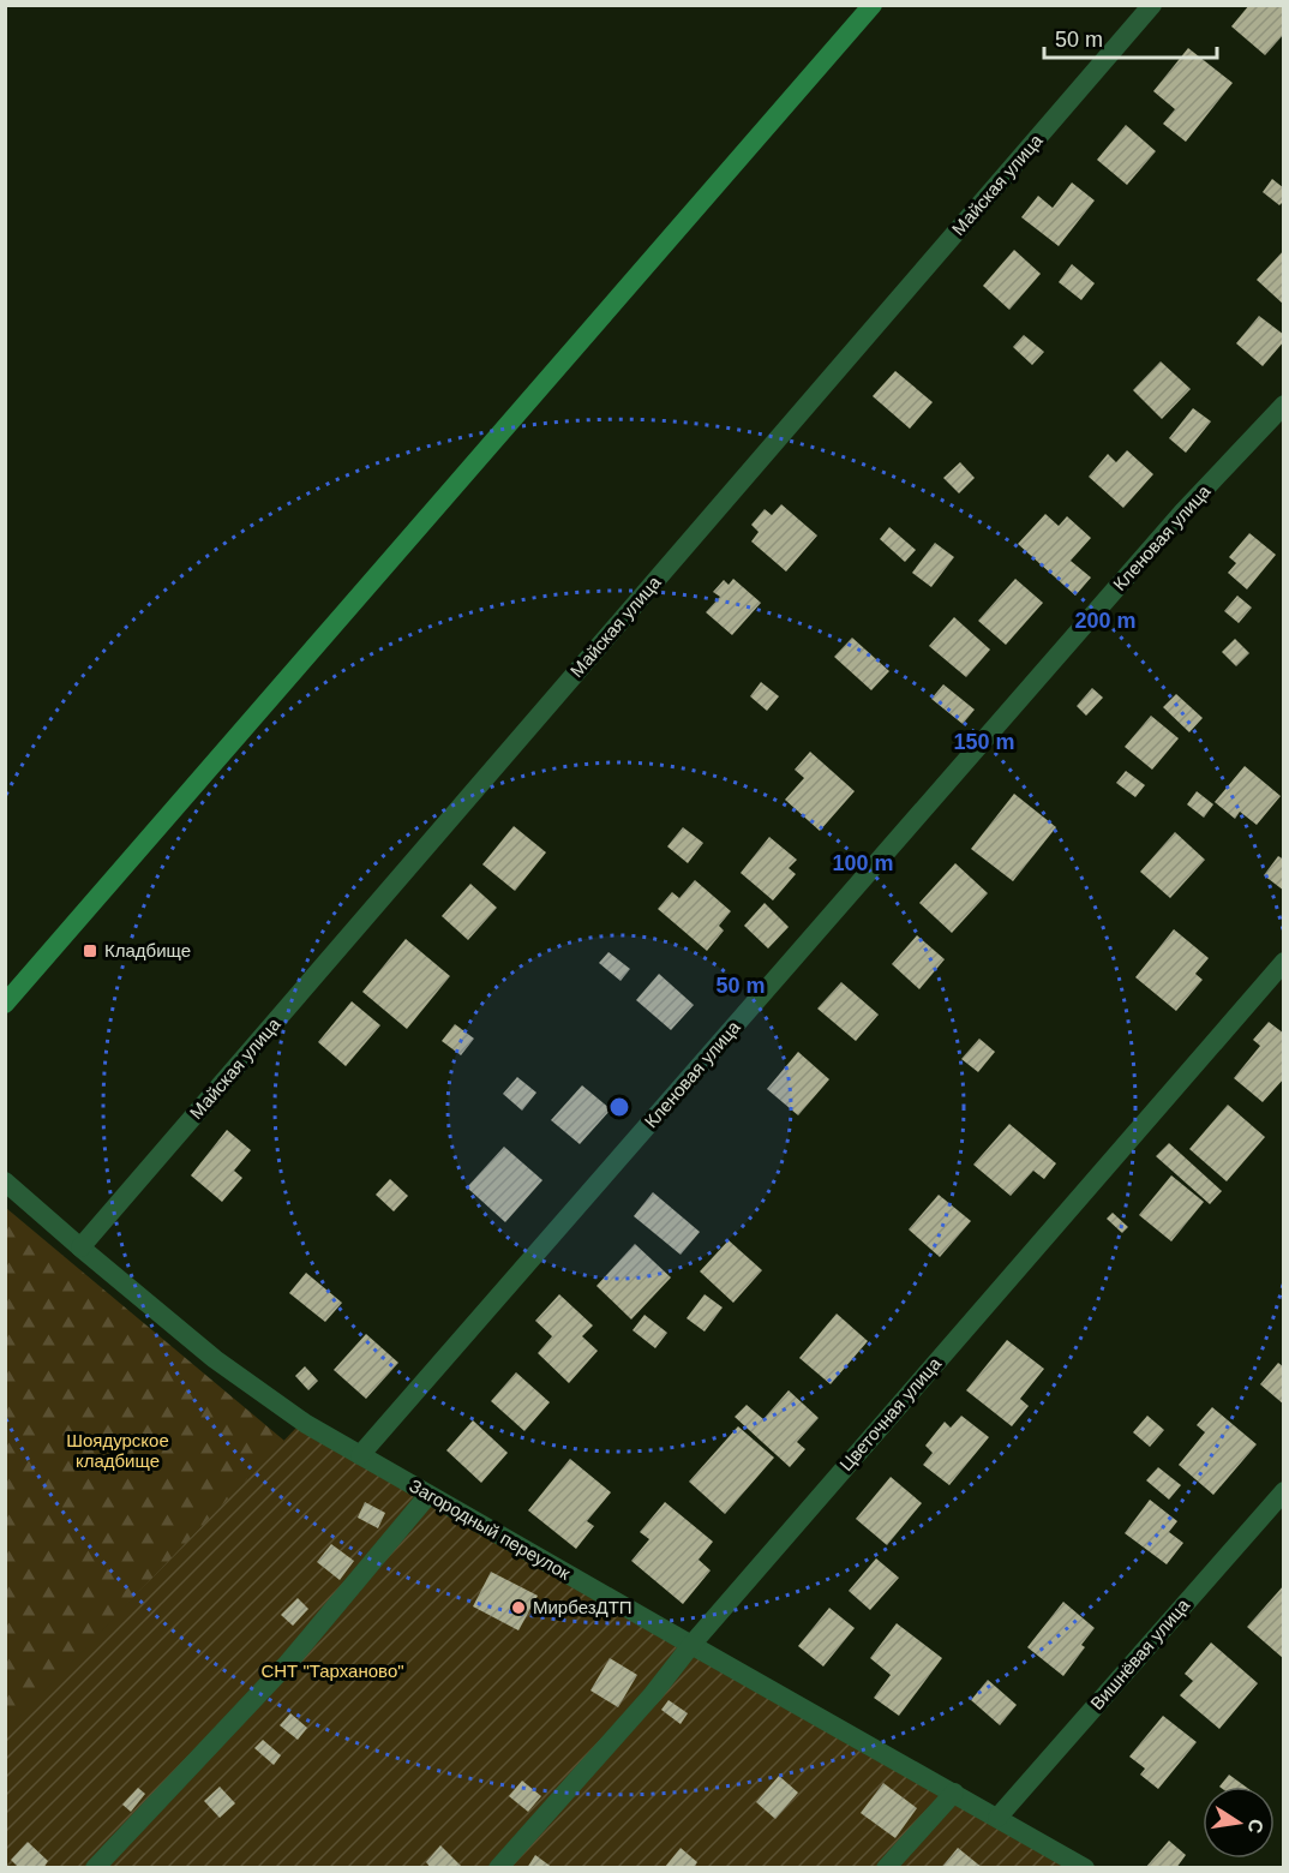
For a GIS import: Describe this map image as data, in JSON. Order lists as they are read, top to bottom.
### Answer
{
  "streets": {
    "street": [
      "Майская улица",
      "Кленовая улица",
      "Цветочная улица",
      "Загородный переулок",
      "Вишнёвая улица"
    ]
  },
  "crossings": [
    ["Майская улица", "Загородный переулок"],
    ["Кленовая улица", "Загородный переулок"],
    ["Цветочная улица", "Загородный переулок"],
    ["Загородный переулок", "Вишнёвая улица"]
  ],
  "parks": ["Шоядурское кладбище", "СНТ \"Тарханово\""],
  "places": {
    "transit": ["Кладбище"],
    "other": ["МирбезДТП"]
  },
  "scale_bar": "50 m",
  "north": "right",
  "rings": [
    "200 m",
    "150 m",
    "100 m",
    "50 m"
  ]
}
